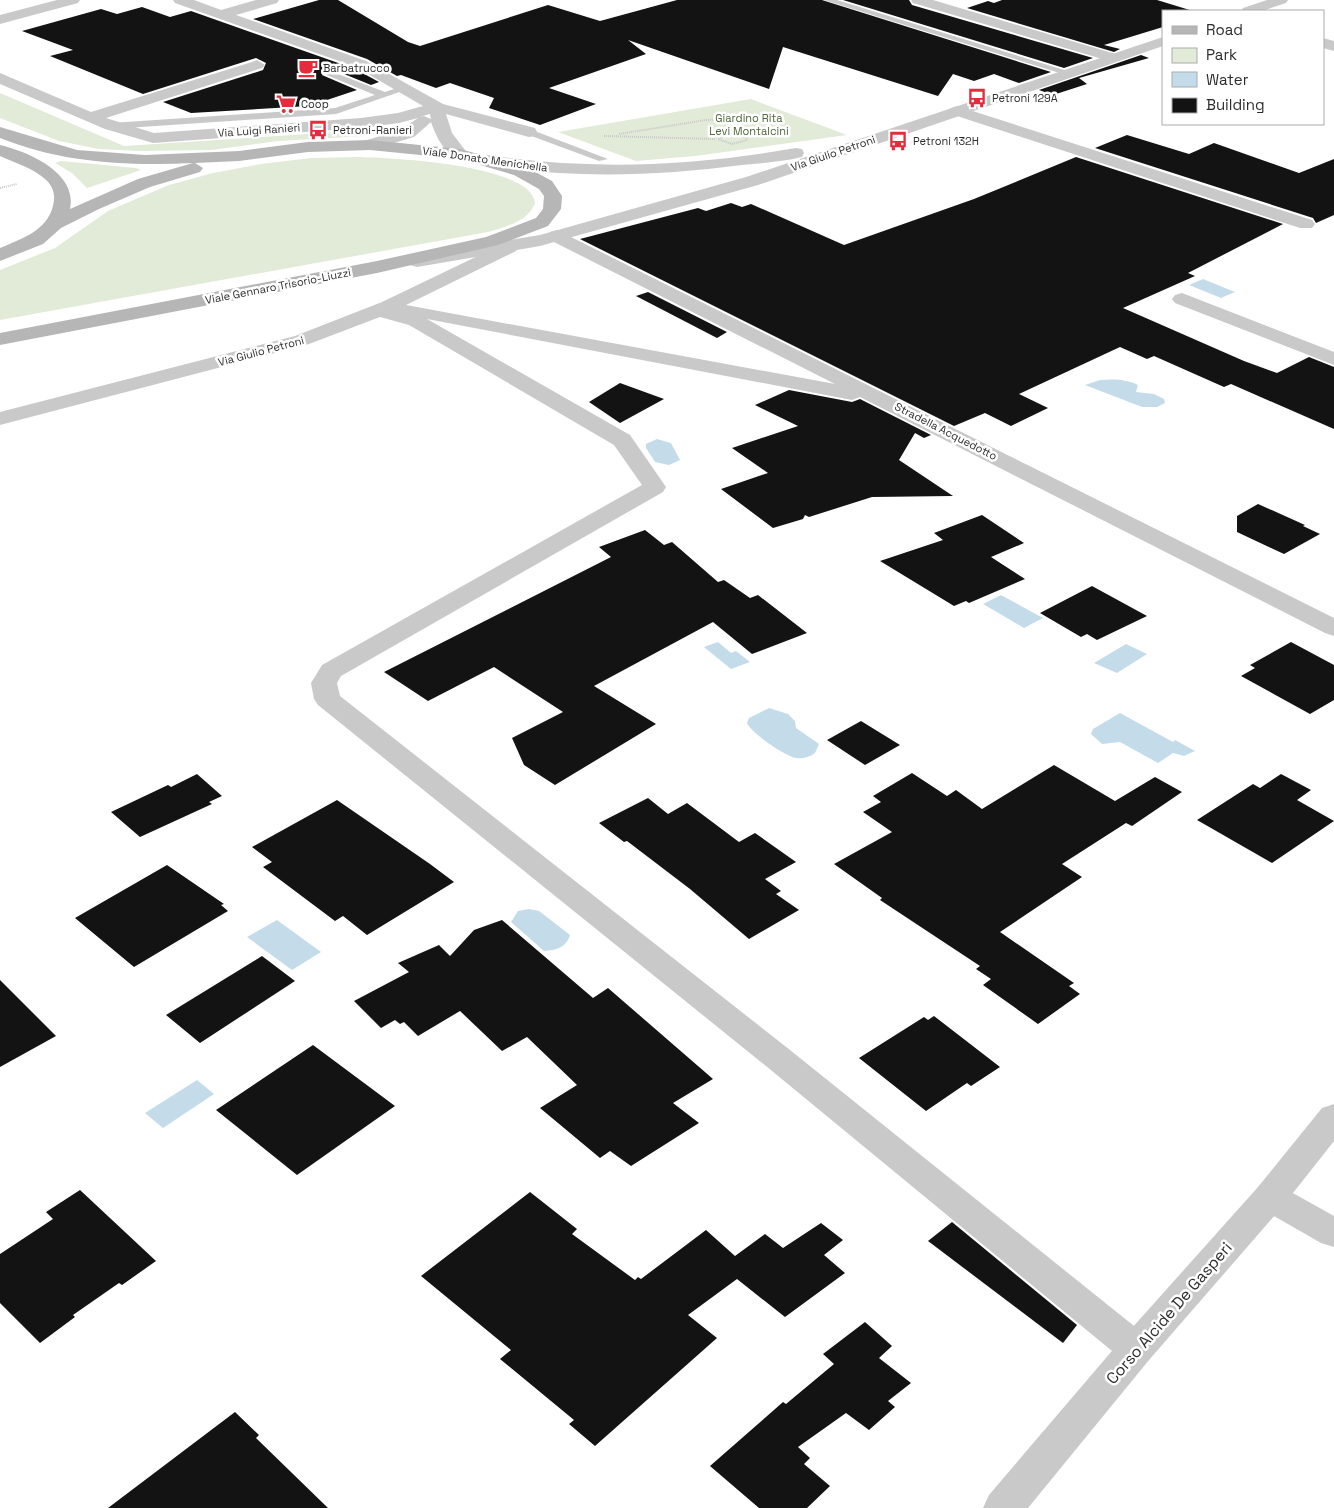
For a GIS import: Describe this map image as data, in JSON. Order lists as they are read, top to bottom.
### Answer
{
  "streets": {
    "main road": ["Viale Donato Menichella", "Viale Gennaro Trisorio-Liuzzi"],
    "street": [
      "Via Luigi Ranieri",
      "Via Giulio Petroni",
      "Stradella Acquedotto",
      "Corso Alcide De Gasperi"
    ]
  },
  "crossings": [
    ["Via Giulio Petroni", "Viale Donato Menichella"],
    ["Via Giulio Petroni", "Viale Gennaro Trisorio-Liuzzi"],
    ["Via Giulio Petroni", "Stradella Acquedotto"],
    ["Viale Gennaro Trisorio-Liuzzi", "Stradella Acquedotto"]
  ],
  "parks": ["Giardino Rita Levi Montalcini"],
  "places": {
    "cafe": ["Barbatrucco"],
    "bus stop": ["Petroni 129A", "Petroni-Ranieri", "Petroni 132H"],
    "supermarket": ["Coop"]
  },
  "legend": [
    "Road",
    "Park",
    "Water",
    "Building"
  ]
}
